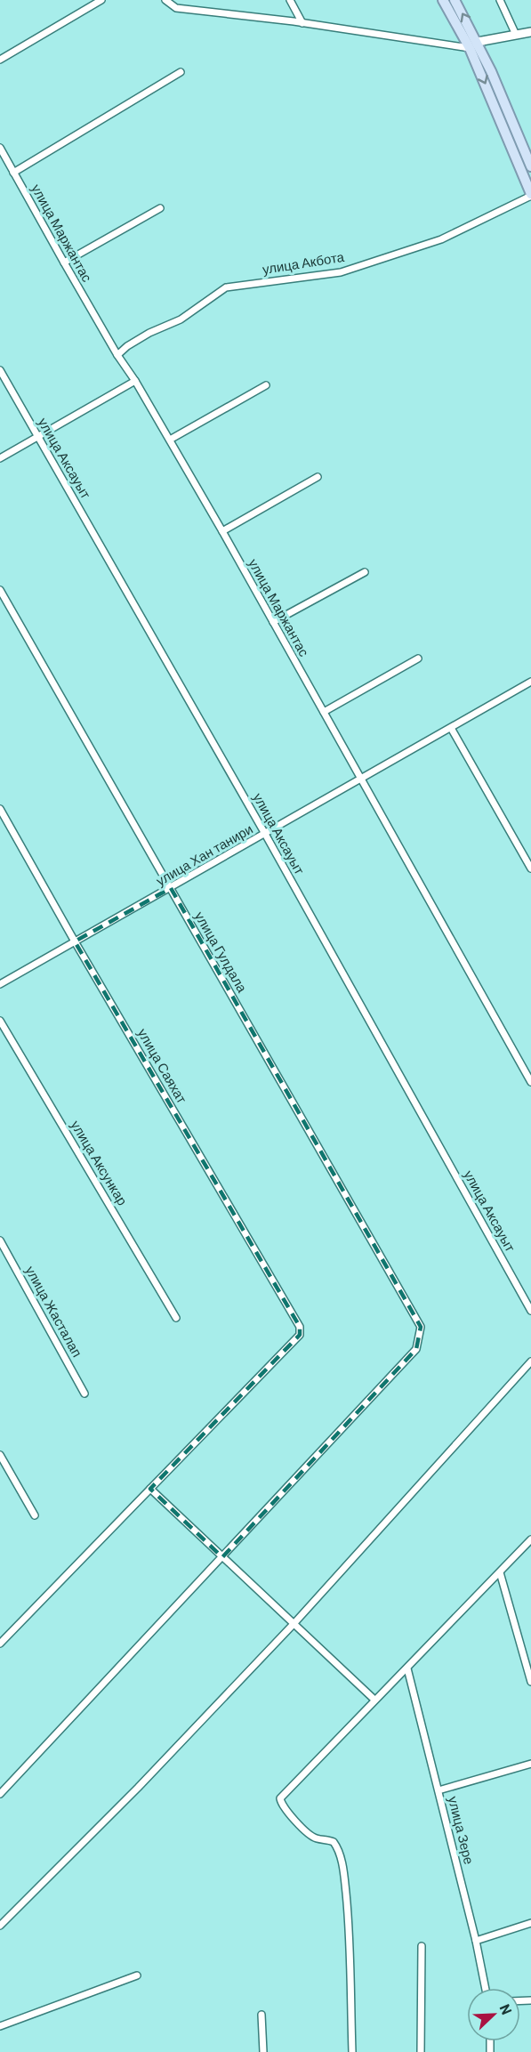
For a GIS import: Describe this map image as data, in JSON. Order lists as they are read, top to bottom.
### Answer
{
  "streets": {
    "street": [
      "улица Маржантас",
      "улица Акбота",
      "улица Аксауыт",
      "улица Хан танири",
      "улица Гулдала",
      "улица Саяхат",
      "улица Аксункар",
      "улица Жасталап",
      "улица Зере"
    ]
  },
  "crossings": [
    ["улица Маржантас", "улица Акбота"],
    ["улица Маржантас", "улица Хан танири"],
    ["улица Аксауыт", "улица Хан танири"],
    ["улица Хан танири", "улица Гулдала"],
    ["улица Хан танири", "улица Саяхат"]
  ],
  "north": "top right"
}
